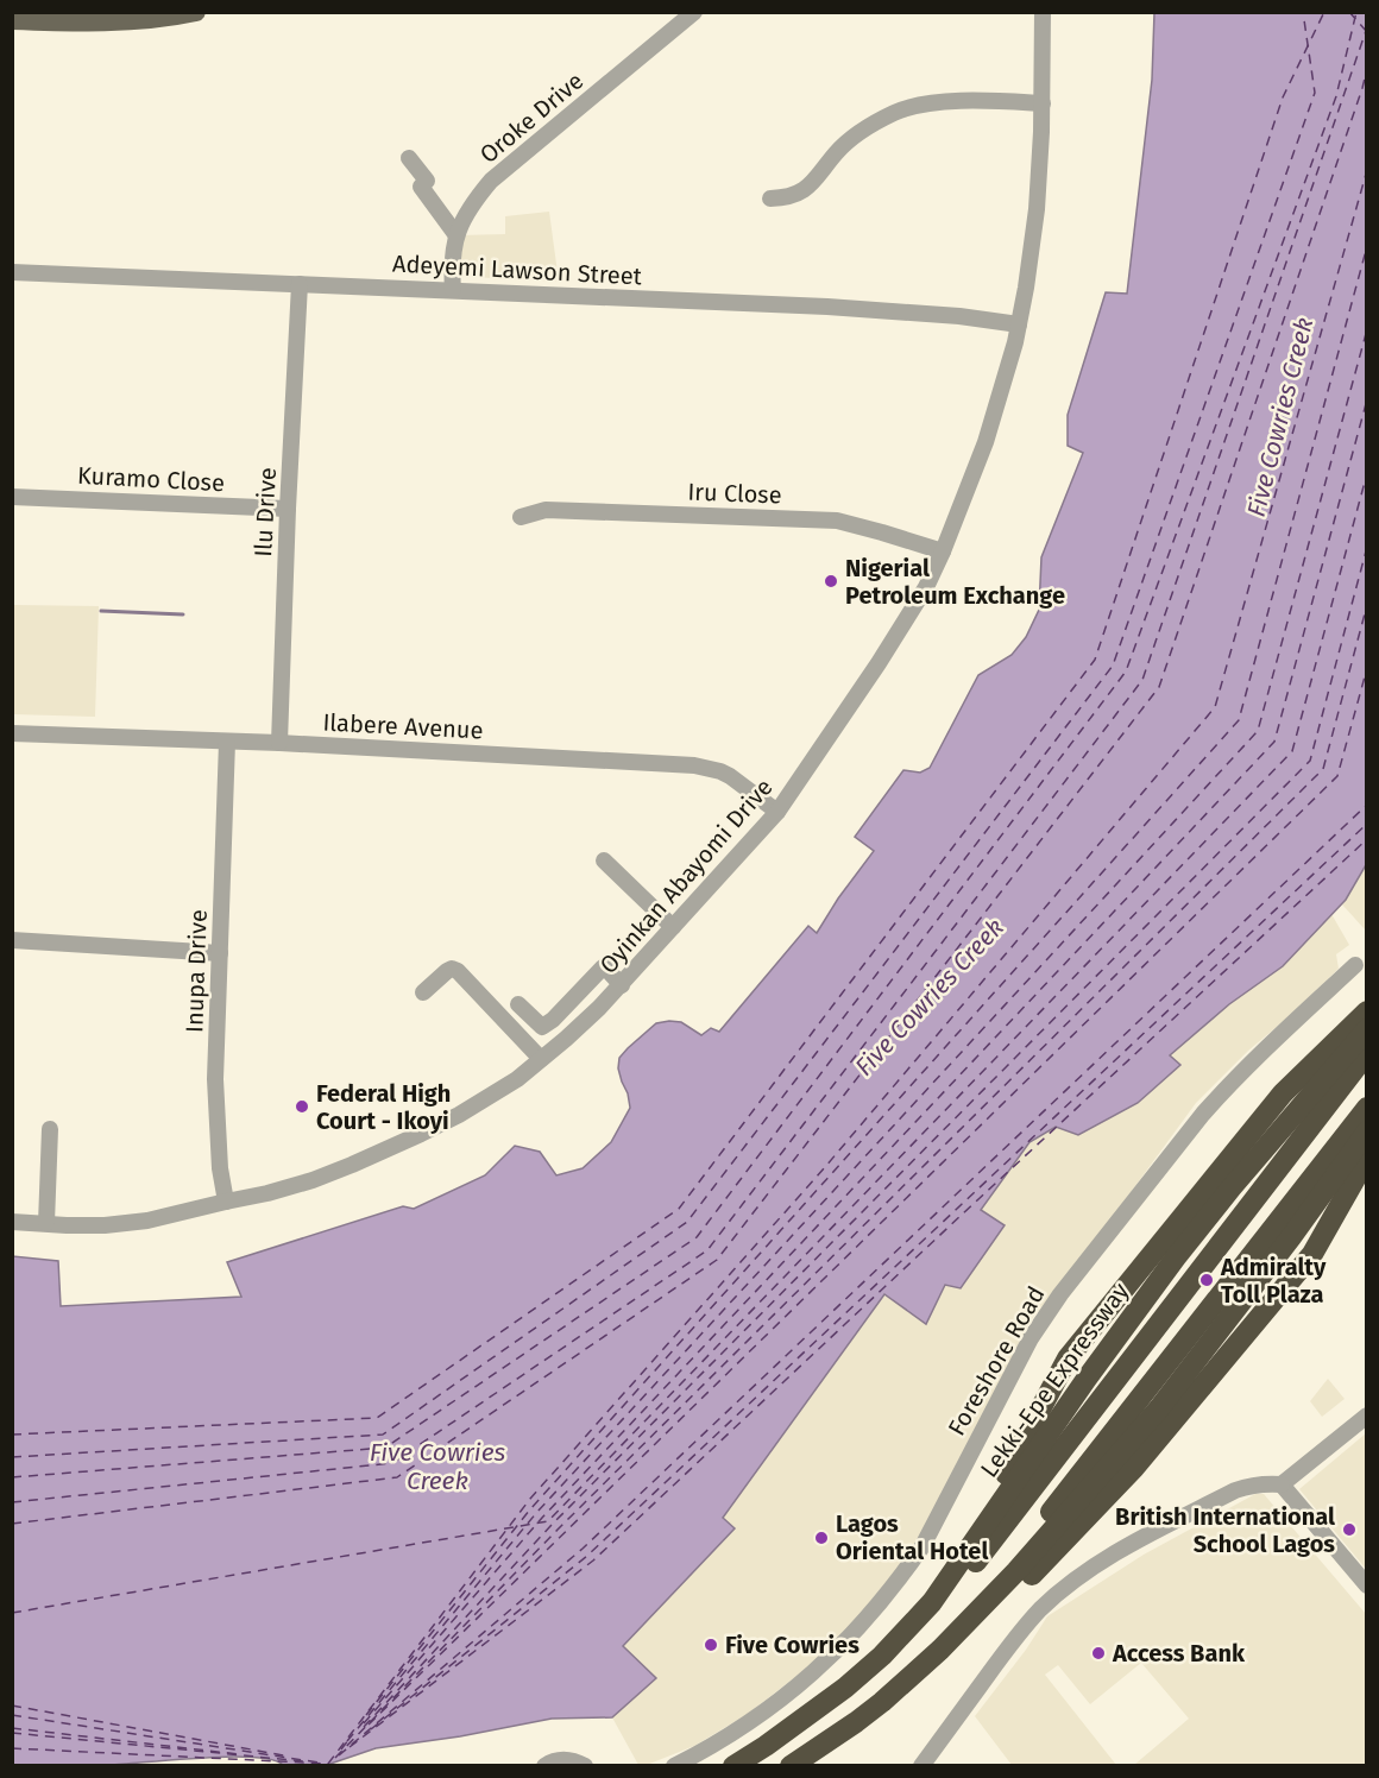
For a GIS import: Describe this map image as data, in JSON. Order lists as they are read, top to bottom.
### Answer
{
  "streets": {
    "highway": ["Lekki-Epe Expressway"],
    "street": [
      "Oroke Drive",
      "Adeyemi Lawson Street",
      "Kuramo Close",
      "Iru Close",
      "Ilu Drive",
      "Ilabere Avenue",
      "Oyinkan Abayomi Drive",
      "Inupa Drive",
      "Foreshore Road"
    ]
  },
  "crossings": [
    ["Oroke Drive", "Adeyemi Lawson Street"],
    ["Adeyemi Lawson Street", "Ilu Drive"],
    ["Adeyemi Lawson Street", "Oyinkan Abayomi Drive"],
    ["Kuramo Close", "Ilu Drive"],
    ["Iru Close", "Oyinkan Abayomi Drive"],
    ["Ilu Drive", "Ilabere Avenue"],
    ["Ilabere Avenue", "Oyinkan Abayomi Drive"],
    ["Ilabere Avenue", "Inupa Drive"],
    ["Oyinkan Abayomi Drive", "Inupa Drive"]
  ],
  "water": ["Five Cowries Creek"],
  "places": [
    "Nigerial Petroleum Exchange",
    "Federal High Court - Ikoyi",
    "Admiralty Toll Plaza",
    "British International School Lagos",
    "Lagos Oriental Hotel",
    "Five Cowries",
    "Access Bank"
  ]
}
